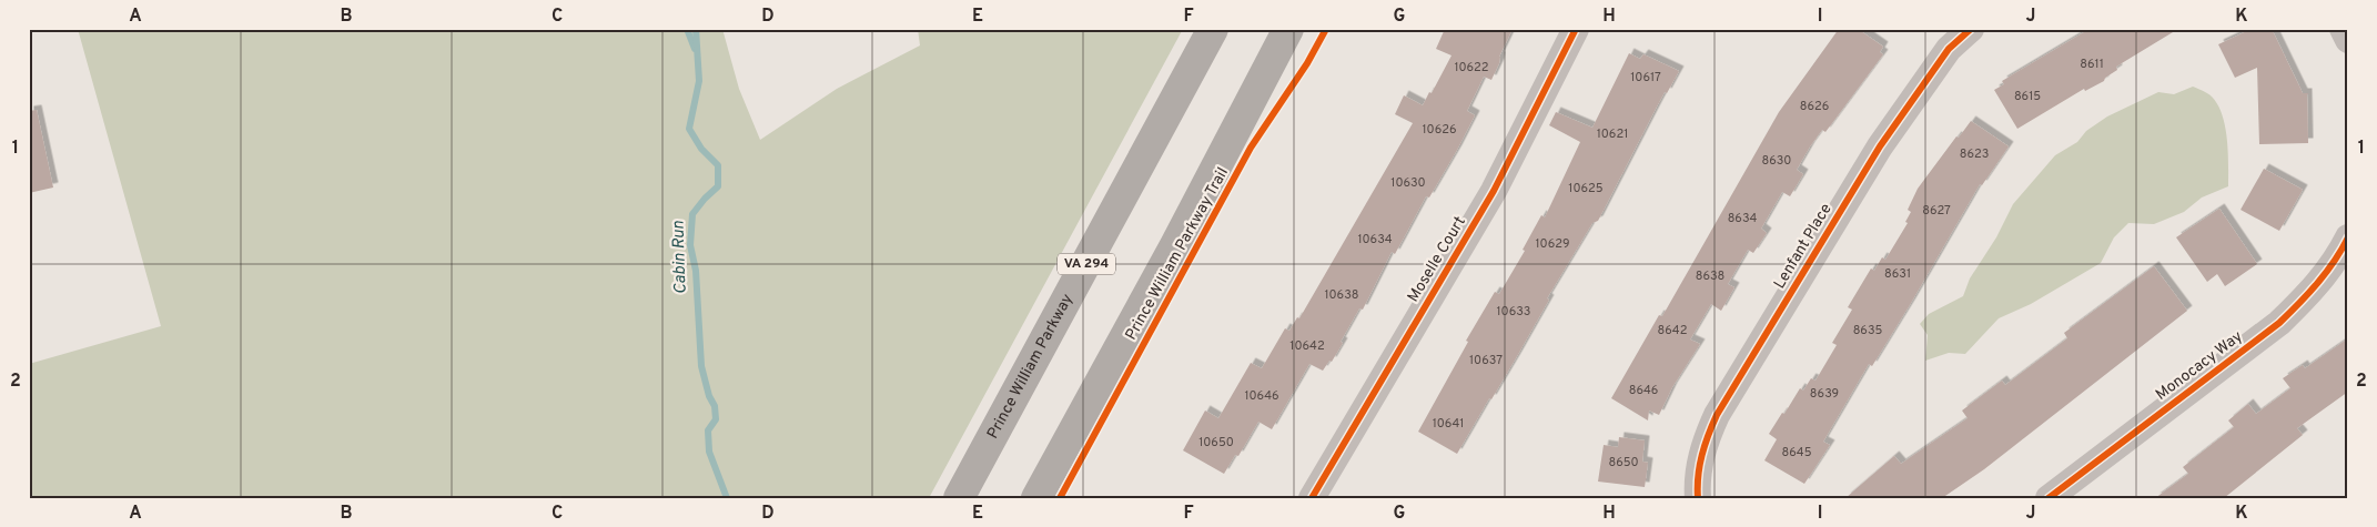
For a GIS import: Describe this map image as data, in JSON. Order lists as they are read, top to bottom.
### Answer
{
  "streets": {
    "highway": ["VA 294", "Prince William Parkway"],
    "street": ["Lenfant Place", "Moselle Court", "Monocacy Way"],
    "cycle path": ["Prince William Parkway Trail"]
  },
  "water": ["Cabin Run"],
  "house_numbers": [
    "8611",
    "10622",
    "10617",
    "8615",
    "8626",
    "10626",
    "10621",
    "8623",
    "8630",
    "10630",
    "10625",
    "8627",
    "8634",
    "10634",
    "10629",
    "8631",
    "8638",
    "10638",
    "10633",
    "8642",
    "8635",
    "10642",
    "10637",
    "8646",
    "8639",
    "10646",
    "10641",
    "10650",
    "8645",
    "8650"
  ],
  "grid": {
    "columns": [
      "A",
      "B",
      "C",
      "D",
      "E",
      "F",
      "G",
      "H",
      "I",
      "J",
      "K"
    ],
    "rows": ["1", "2"]
  }
}
